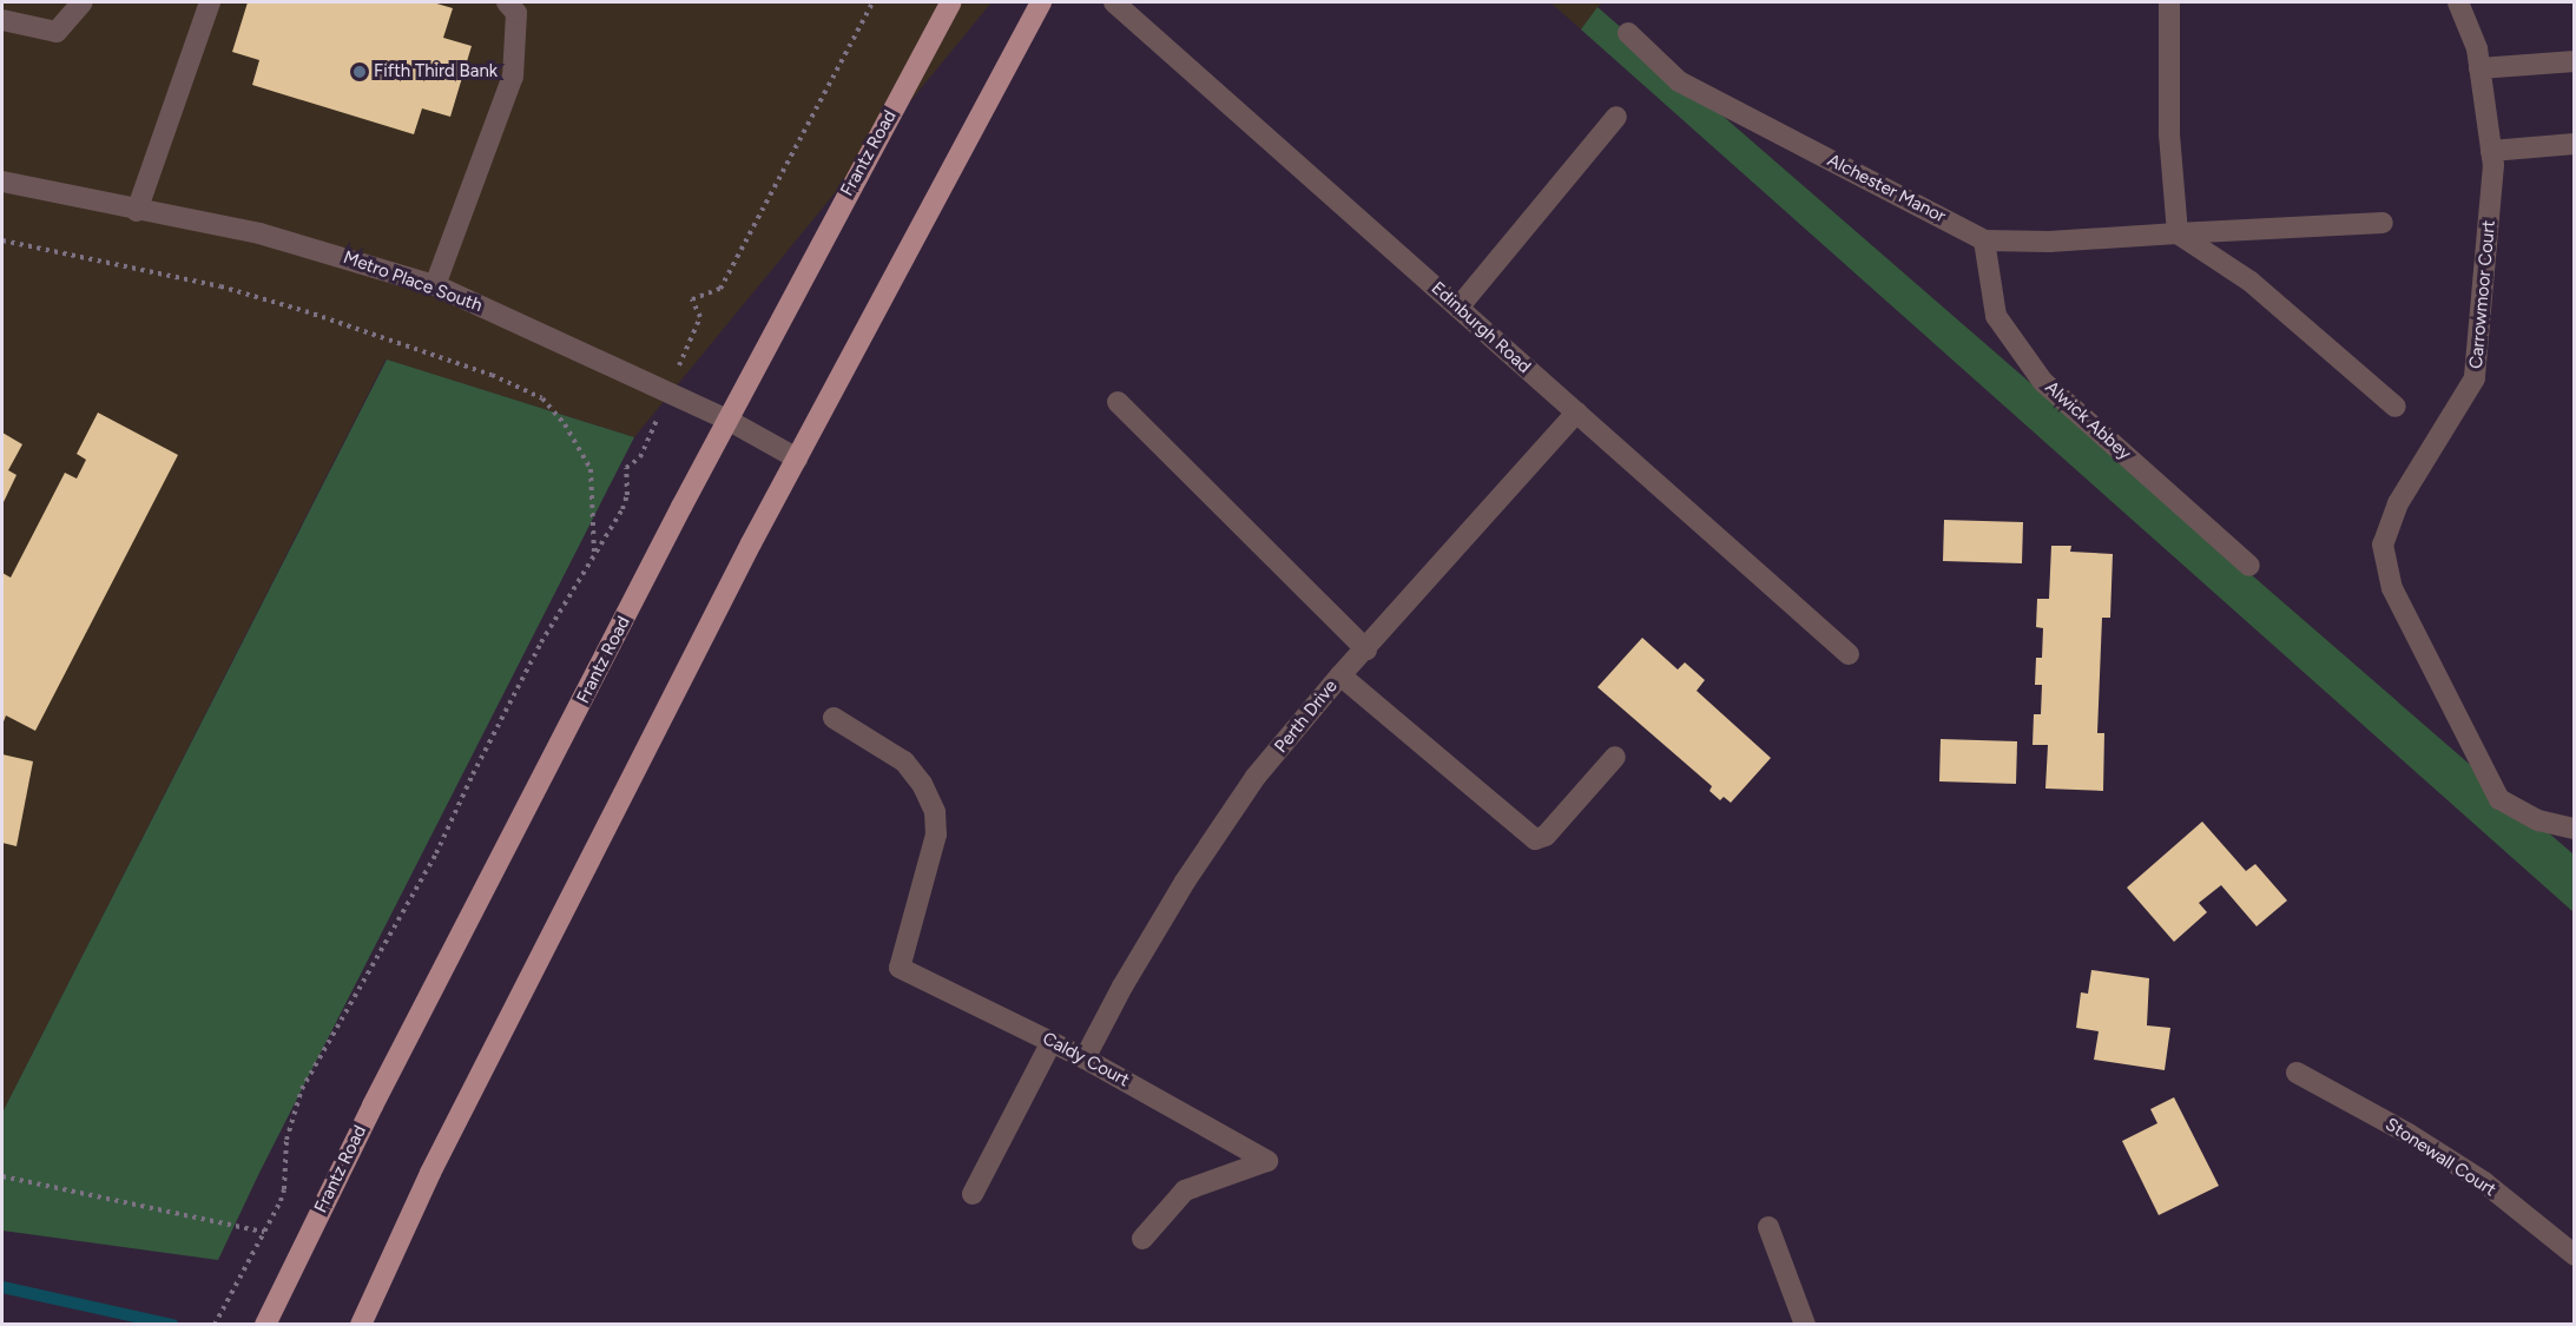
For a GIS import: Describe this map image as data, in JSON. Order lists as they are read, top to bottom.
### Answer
{
  "streets": {
    "main road": ["Frantz Road"],
    "street": [
      "Alchester Manor",
      "Metro Place South",
      "Carrowmoor Court",
      "Edinburgh Road",
      "Alwick Abbey",
      "Perth Drive",
      "Caldy Court",
      "Stonewall Court"
    ]
  },
  "crossings": [
    ["Frantz Road", "Metro Place South"],
    ["Alchester Manor", "Alwick Abbey"],
    ["Edinburgh Road", "Perth Drive"],
    ["Perth Drive", "Caldy Court"]
  ],
  "places": ["Fifth Third Bank"]
}
